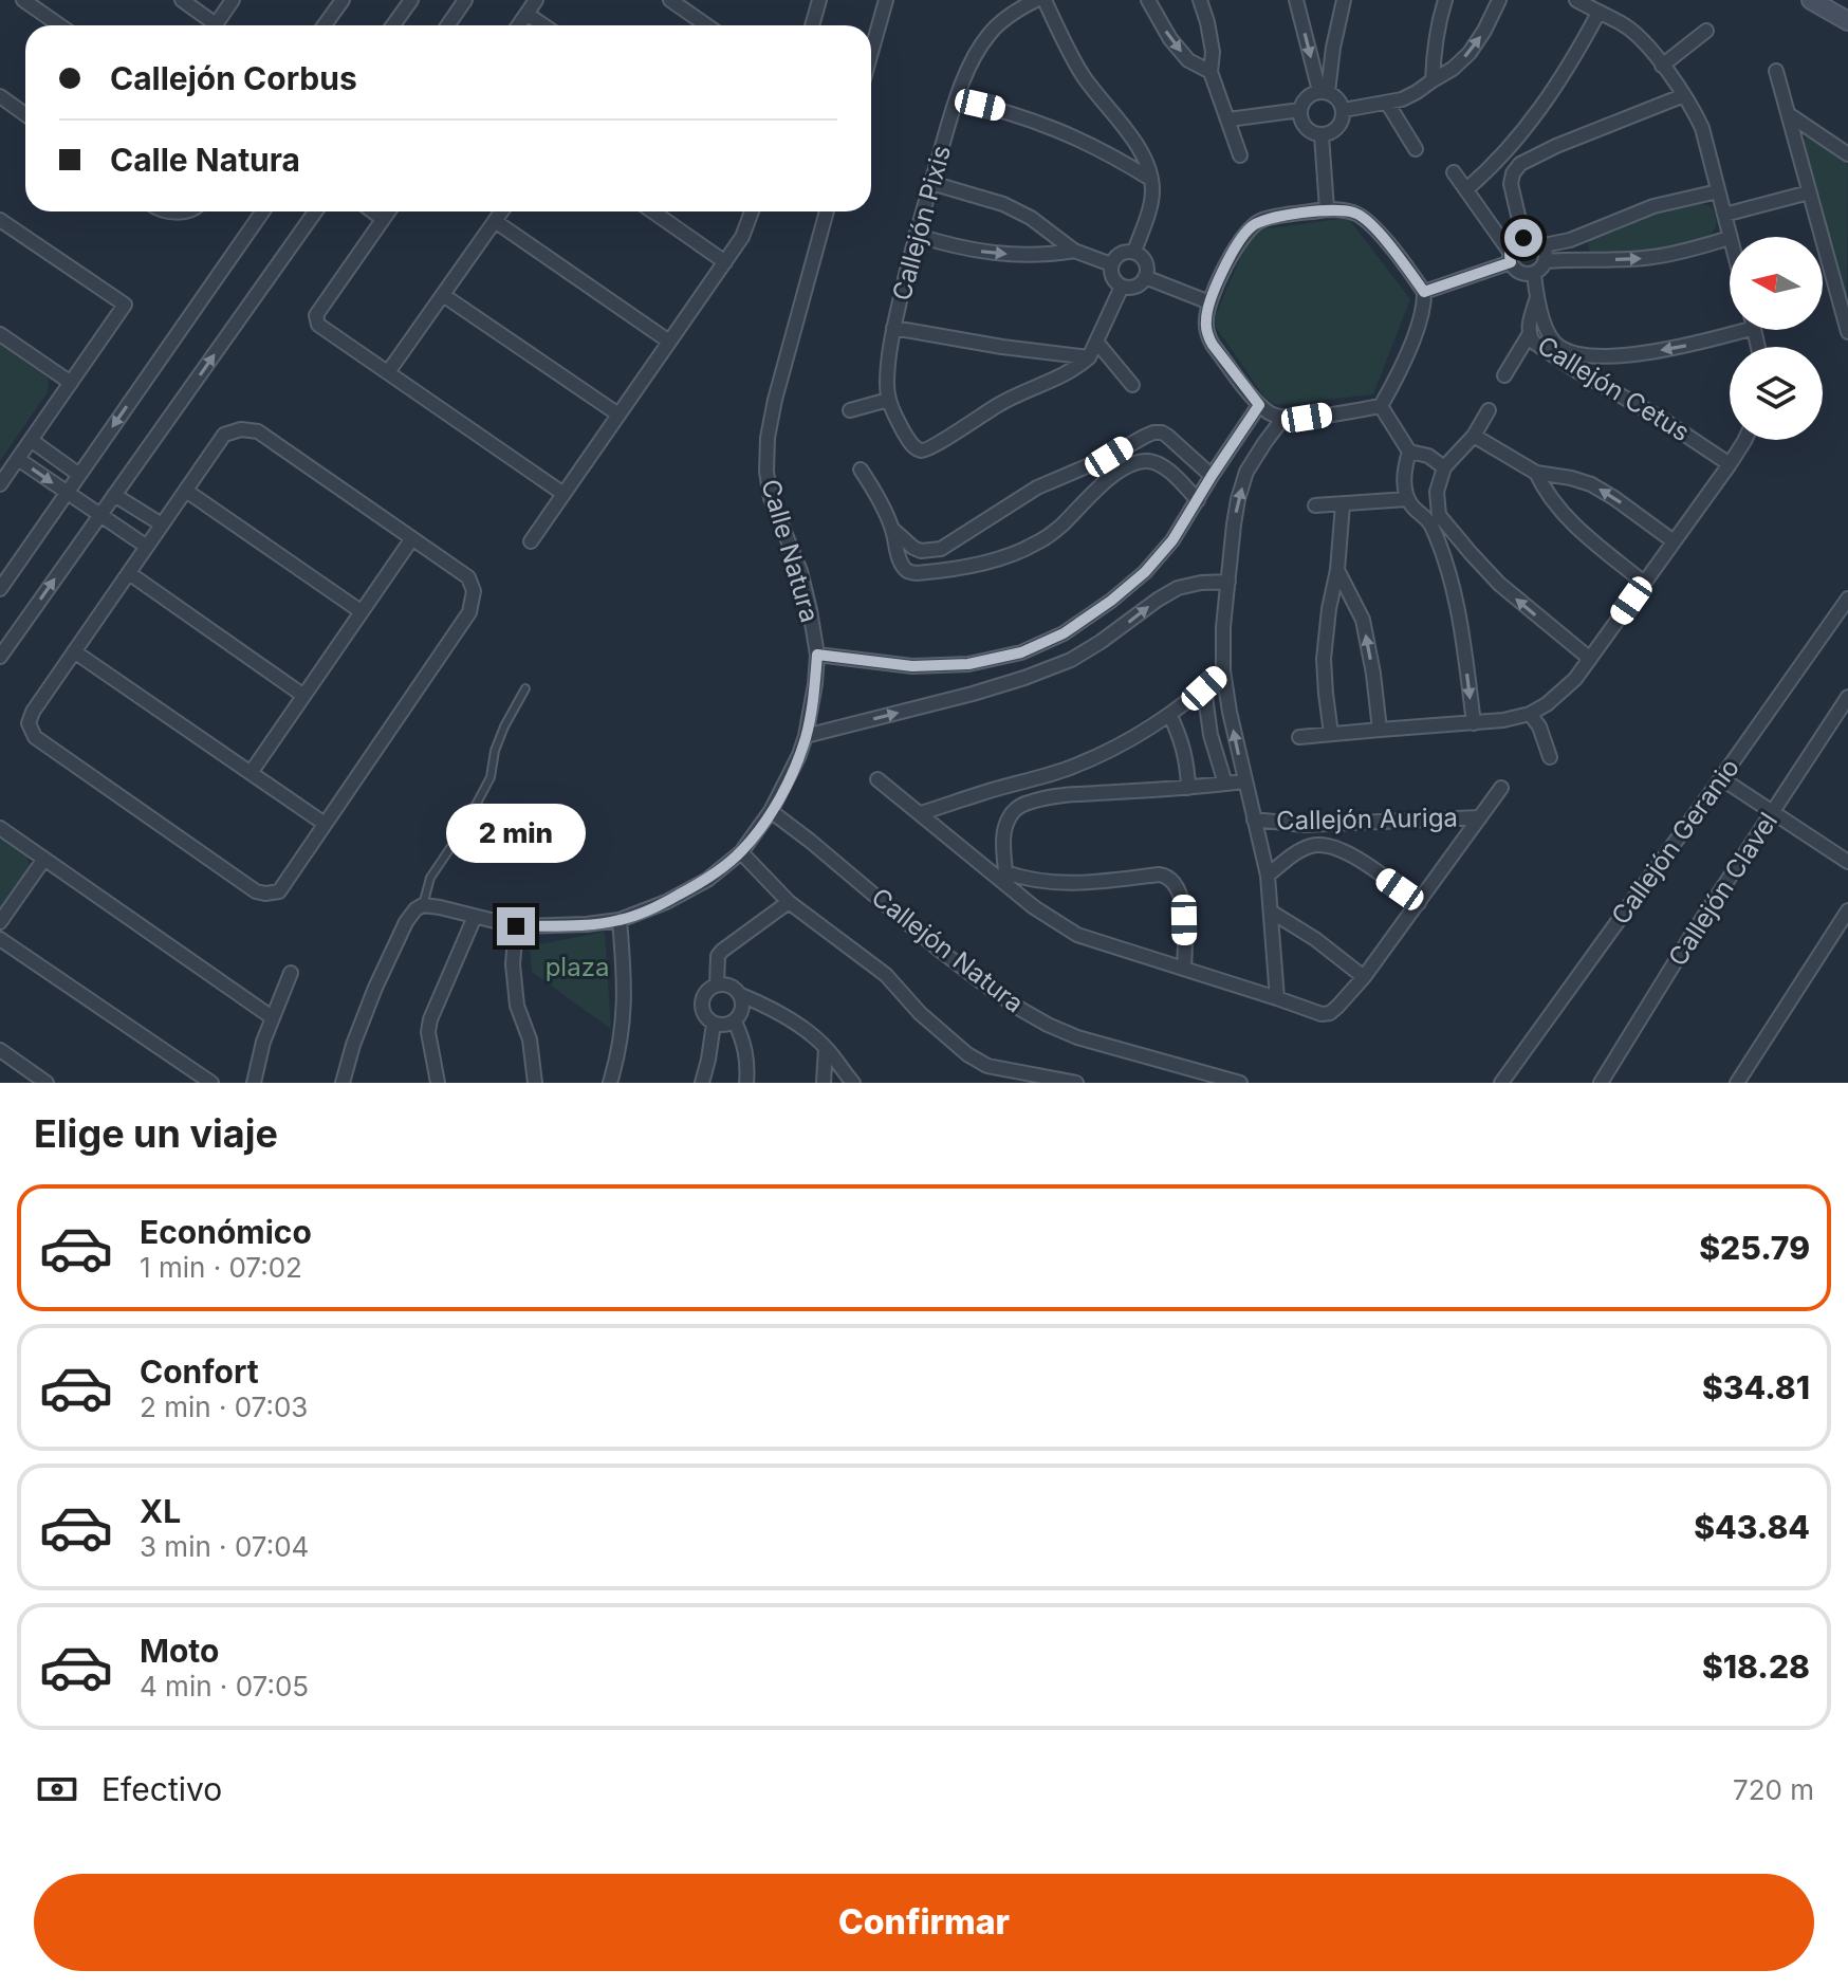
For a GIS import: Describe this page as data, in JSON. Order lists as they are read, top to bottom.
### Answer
{
  "streets": {
    "street": [
      "Callejón Pixis",
      "Callejón Cetus",
      "Calle Natura",
      "Callejón Auriga",
      "Callejón Geranio",
      "Callejón Clavel",
      "Callejón Natura"
    ]
  },
  "crossings": [
    ["Calle Natura", "Callejón Natura"]
  ],
  "parks": ["plaza"],
  "north": "left",
  "page": {
    "banner": ["Callejón Corbus", "Calle Natura"],
    "bubble": "2 min",
    "heading": "Elige un viaje",
    "list": [
      {
        "name": "Económico",
        "note": "1 min · 07:02",
        "value": "$25.79"
      },
      {
        "name": "Confort",
        "note": "2 min · 07:03",
        "value": "$34.81"
      },
      {
        "name": "XL",
        "note": "3 min · 07:04",
        "value": "$43.84"
      },
      {
        "name": "Moto",
        "note": "4 min · 07:05",
        "value": "$18.28"
      }
    ],
    "pay": ["Efectivo", "720 m"],
    "buttons": "Confirmar"
  }
}
